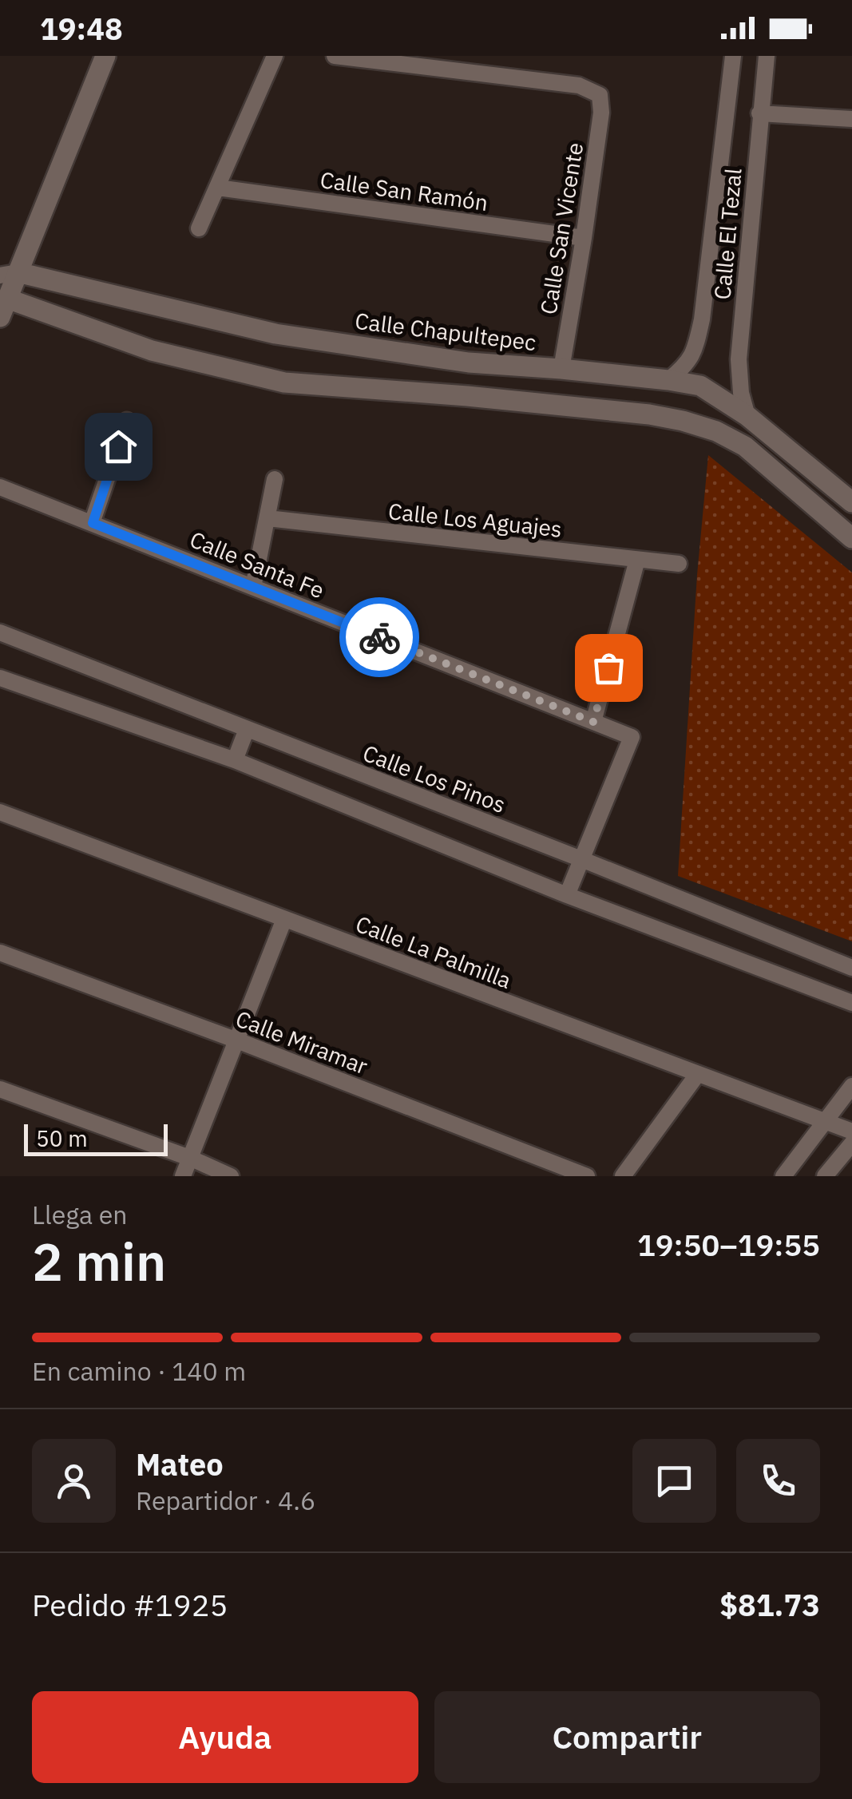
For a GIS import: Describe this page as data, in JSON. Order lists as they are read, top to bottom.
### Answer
{
  "streets": {
    "street": [
      "Calle San Ramón",
      "Calle San Vicente",
      "Calle El Tezal",
      "Calle Chapultepec",
      "Calle Los Aguajes",
      "Calle Santa Fe",
      "Calle Los Pinos",
      "Calle La Palmilla",
      "Calle Miramar"
    ]
  },
  "crossings": [
    ["Calle San Ramón", "Calle San Vicente"],
    ["Calle San Vicente", "Calle Chapultepec"],
    ["Calle El Tezal", "Calle Chapultepec"],
    ["Calle Santa Fe", "Calle Los Pinos"]
  ],
  "scale_bar": "50 m",
  "page": {
    "status": "19:48",
    "scale": "50 m",
    "heading": ["2 min", "Llega en", "19:50–19:55"],
    "panel": [
      "Mateo",
      "Repartidor · 4.6",
      "Pedido #1925",
      "$81.73"
    ],
    "bar": "En camino · 140 m",
    "buttons": ["Ayuda", "Compartir"]
  }
}
